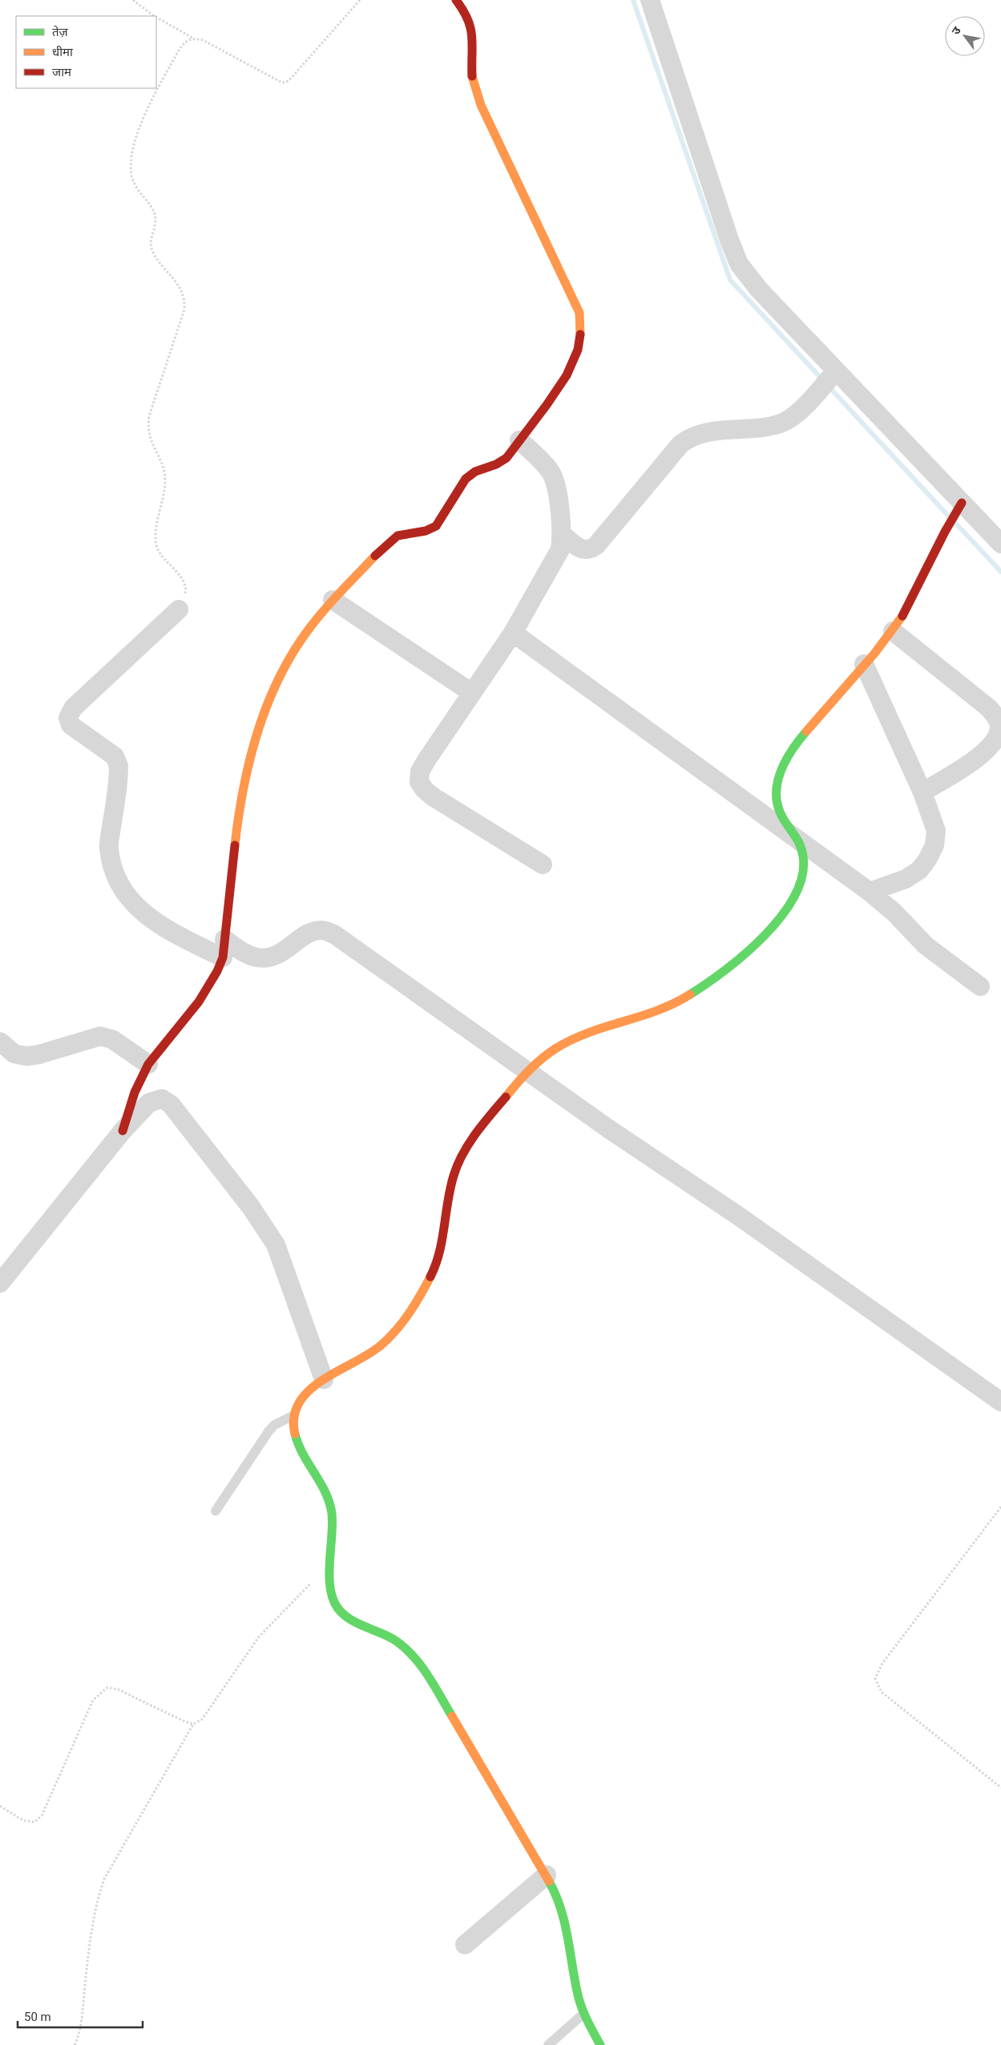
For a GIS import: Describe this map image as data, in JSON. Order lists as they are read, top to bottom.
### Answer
{
  "legend": ["तेज़", "धीमा", "जाम"],
  "scale_bar": "50 m",
  "north": "top left"
}
